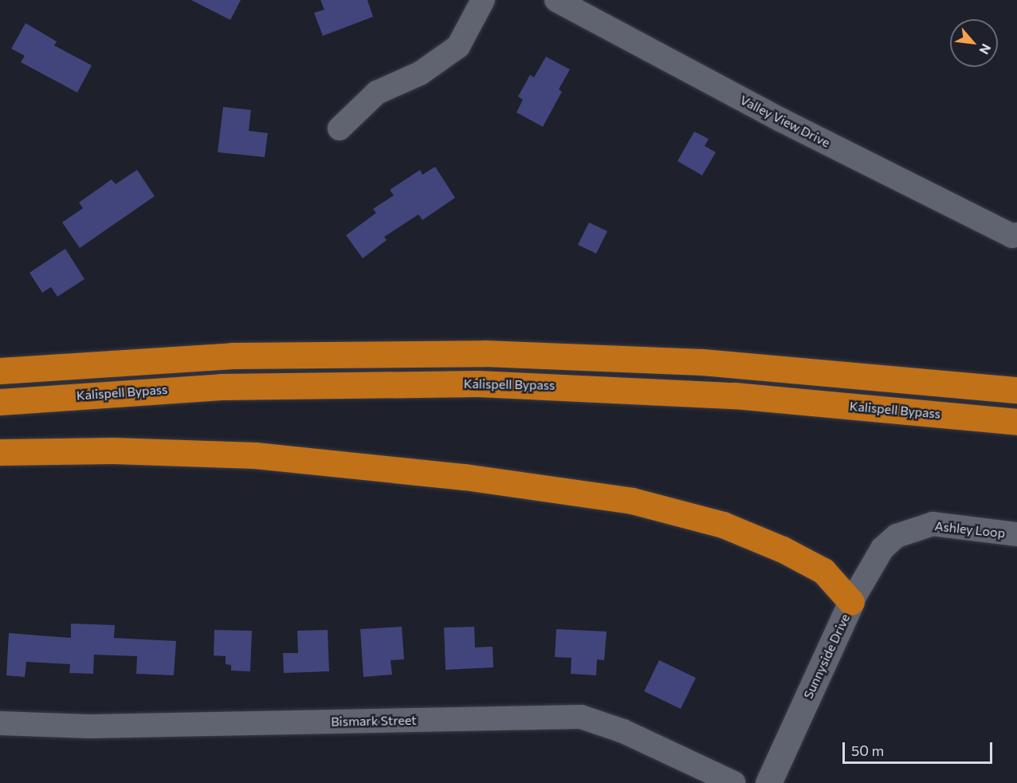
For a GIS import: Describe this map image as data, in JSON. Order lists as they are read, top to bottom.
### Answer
{
  "streets": {
    "highway": ["Kalispell Bypass"],
    "street": [
      "Valley View Drive",
      "Ashley Loop",
      "Sunnyside Drive",
      "Bismark Street"
    ]
  },
  "crossings": [
    ["Ashley Loop", "Sunnyside Drive"]
  ],
  "scale_bar": "50 m",
  "north": "bottom right"
}
